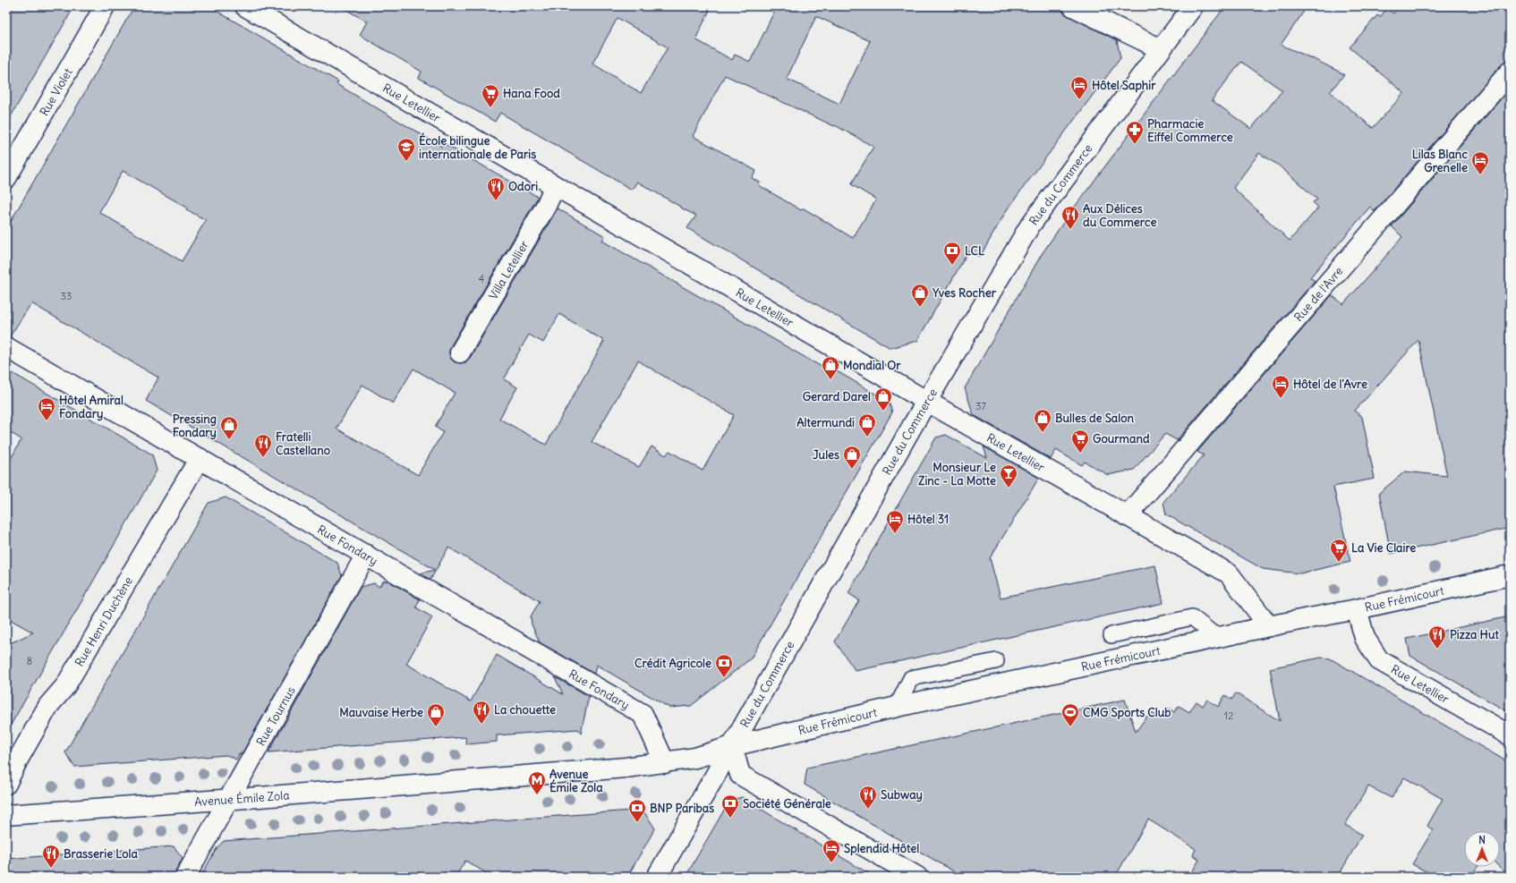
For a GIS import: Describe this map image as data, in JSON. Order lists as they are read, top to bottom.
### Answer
{
  "streets": {
    "street": [
      "Rue Violet",
      "Rue Letellier",
      "Rue du Commerce",
      "Villa Letellier",
      "Rue de l'Avre",
      "Rue Fondary",
      "Rue Frémicourt",
      "Rue Henri Duchène",
      "Rue Tournus",
      "Avenue Émile Zola"
    ]
  },
  "crossings": [
    ["Rue Letellier", "Rue du Commerce"],
    ["Rue Letellier", "Villa Letellier"],
    ["Rue Letellier", "Rue de l'Avre"],
    ["Rue Letellier", "Rue Frémicourt"],
    ["Rue du Commerce", "Rue Frémicourt"],
    ["Rue du Commerce", "Avenue Émile Zola"],
    ["Rue Fondary", "Rue Henri Duchène"],
    ["Rue Fondary", "Rue Tournus"],
    ["Rue Fondary", "Avenue Émile Zola"],
    ["Rue Frémicourt", "Avenue Émile Zola"],
    ["Rue Tournus", "Avenue Émile Zola"]
  ],
  "places": {
    "hotel": [
      "Hôtel Saphir",
      "Lilas Blanc Grenelle",
      "Hôtel de l'Avre",
      "Hôtel Amiral Fondary",
      "Hôtel 31",
      "Splendid Hôtel"
    ],
    "supermarket": ["Hana Food", "Gourmand", "La Vie Claire"],
    "pharmacy": ["Pharmacie Eiffel Commerce"],
    "school or university": ["École bilingue internationale de Paris"],
    "restaurant": [
      "Odori",
      "Aux Délices du Commerce",
      "Fratelli Castellano",
      "Pizza Hut",
      "La chouette",
      "Subway",
      "Brasserie Lola"
    ],
    "bank": [
      "LCL",
      "Crédit Agricole",
      "Société Générale",
      "BNP Paribas"
    ],
    "shop": [
      "Yves Rocher",
      "Mondial Or",
      "Gerard Darel",
      "Bulles de Salon",
      "Altermundi",
      "Pressing Fondary",
      "Jules",
      "Mauvaise Herbe"
    ],
    "bar": ["Monsieur Le Zinc - La Motte"],
    "sports": ["CMG Sports Club"],
    "metro station": ["Avenue Émile Zola"]
  },
  "house_numbers": [
    "4",
    "33",
    "37",
    "8",
    "12"
  ],
  "north": "top"
}
